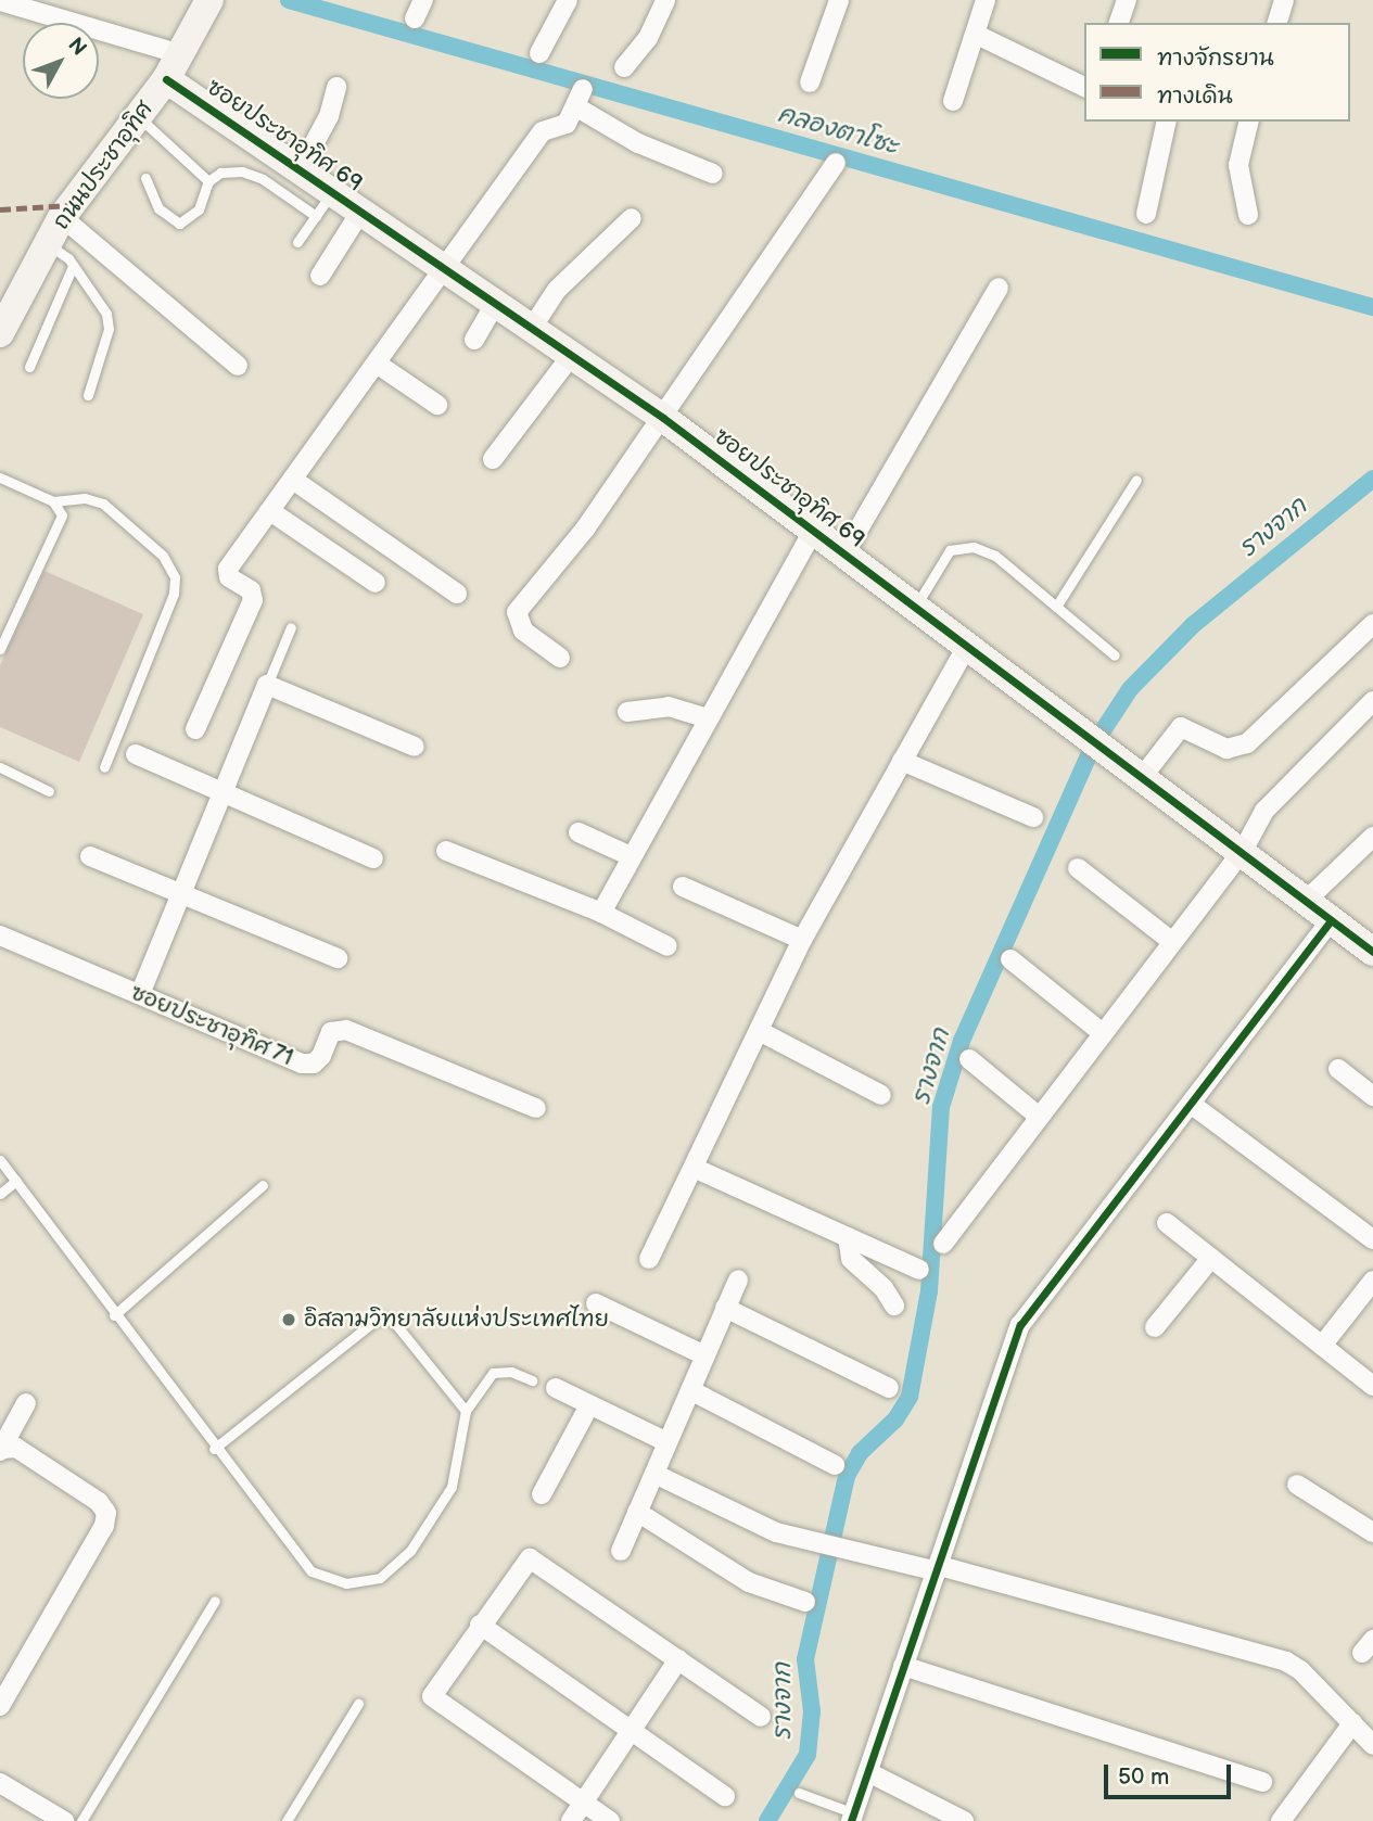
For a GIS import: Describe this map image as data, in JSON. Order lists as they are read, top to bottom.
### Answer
{
  "streets": {
    "street": ["ซอยประชาอุทิศ 69", "ถนนประชาอุทิศ", "ซอยประชาอุทิศ 71"]
  },
  "crossings": [
    ["ซอยประชาอุทิศ 69", "ถนนประชาอุทิศ"]
  ],
  "water": ["คลองตาโซะ", "รางจาก"],
  "places": ["อิสลามวิทยาลัยแห่งประเทศไทย"],
  "legend": ["ทางจักรยาน", "ทางเดิน"],
  "scale_bar": "50 m",
  "north": "top right"
}
